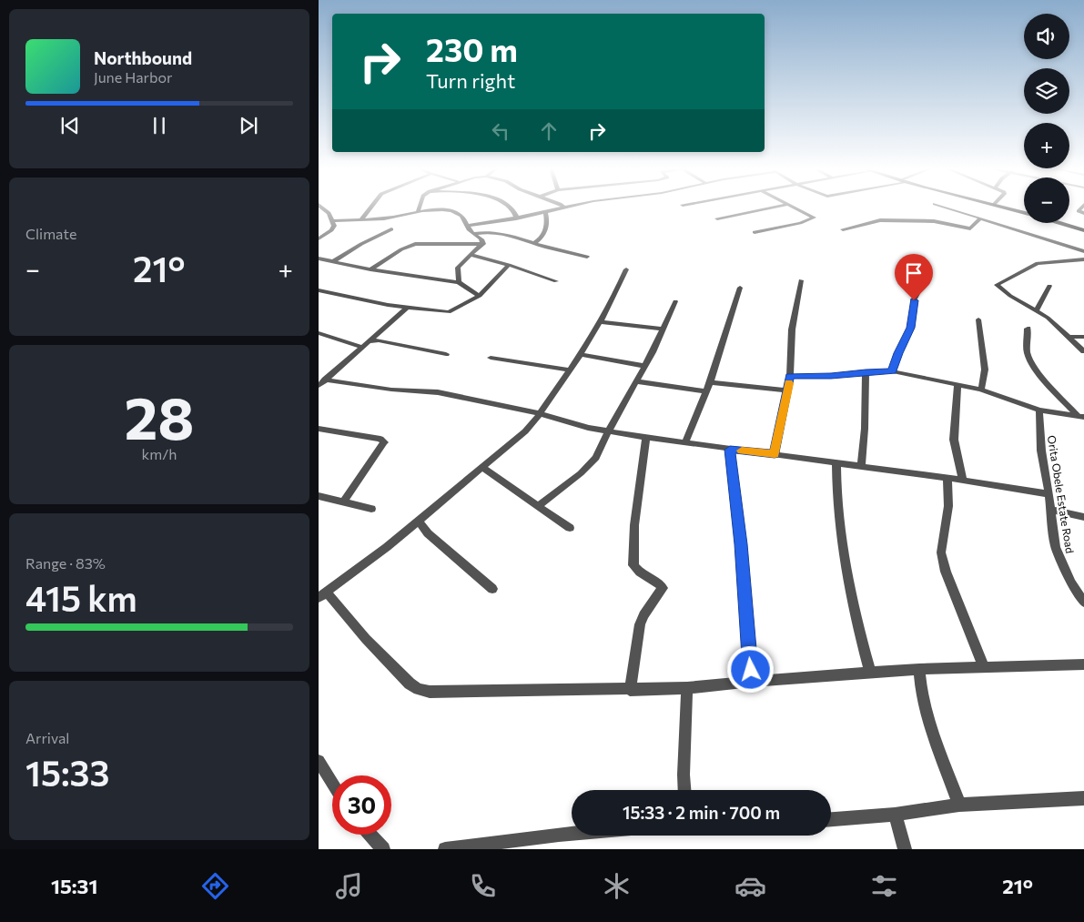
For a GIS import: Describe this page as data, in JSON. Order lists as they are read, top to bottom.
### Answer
{
  "streets": {
    "street": ["Orita Obele Estate Road"]
  },
  "page": {
    "map_buttons": ["+", "−"],
    "turn": ["230 m", "Turn right"],
    "song": ["Northbound", "June Harbor"],
    "tile": [
      "Climate",
      ["28", "km/h"],
      ["Range · 83%", "415 km"],
      ["Arrival", "15:33"]
    ],
    "heat": ["−", "21°", "+"],
    "limit": "30",
    "trip": "15:33 · 2 min · 700 m",
    "tabs": ["15:31", "21°"]
  }
}
